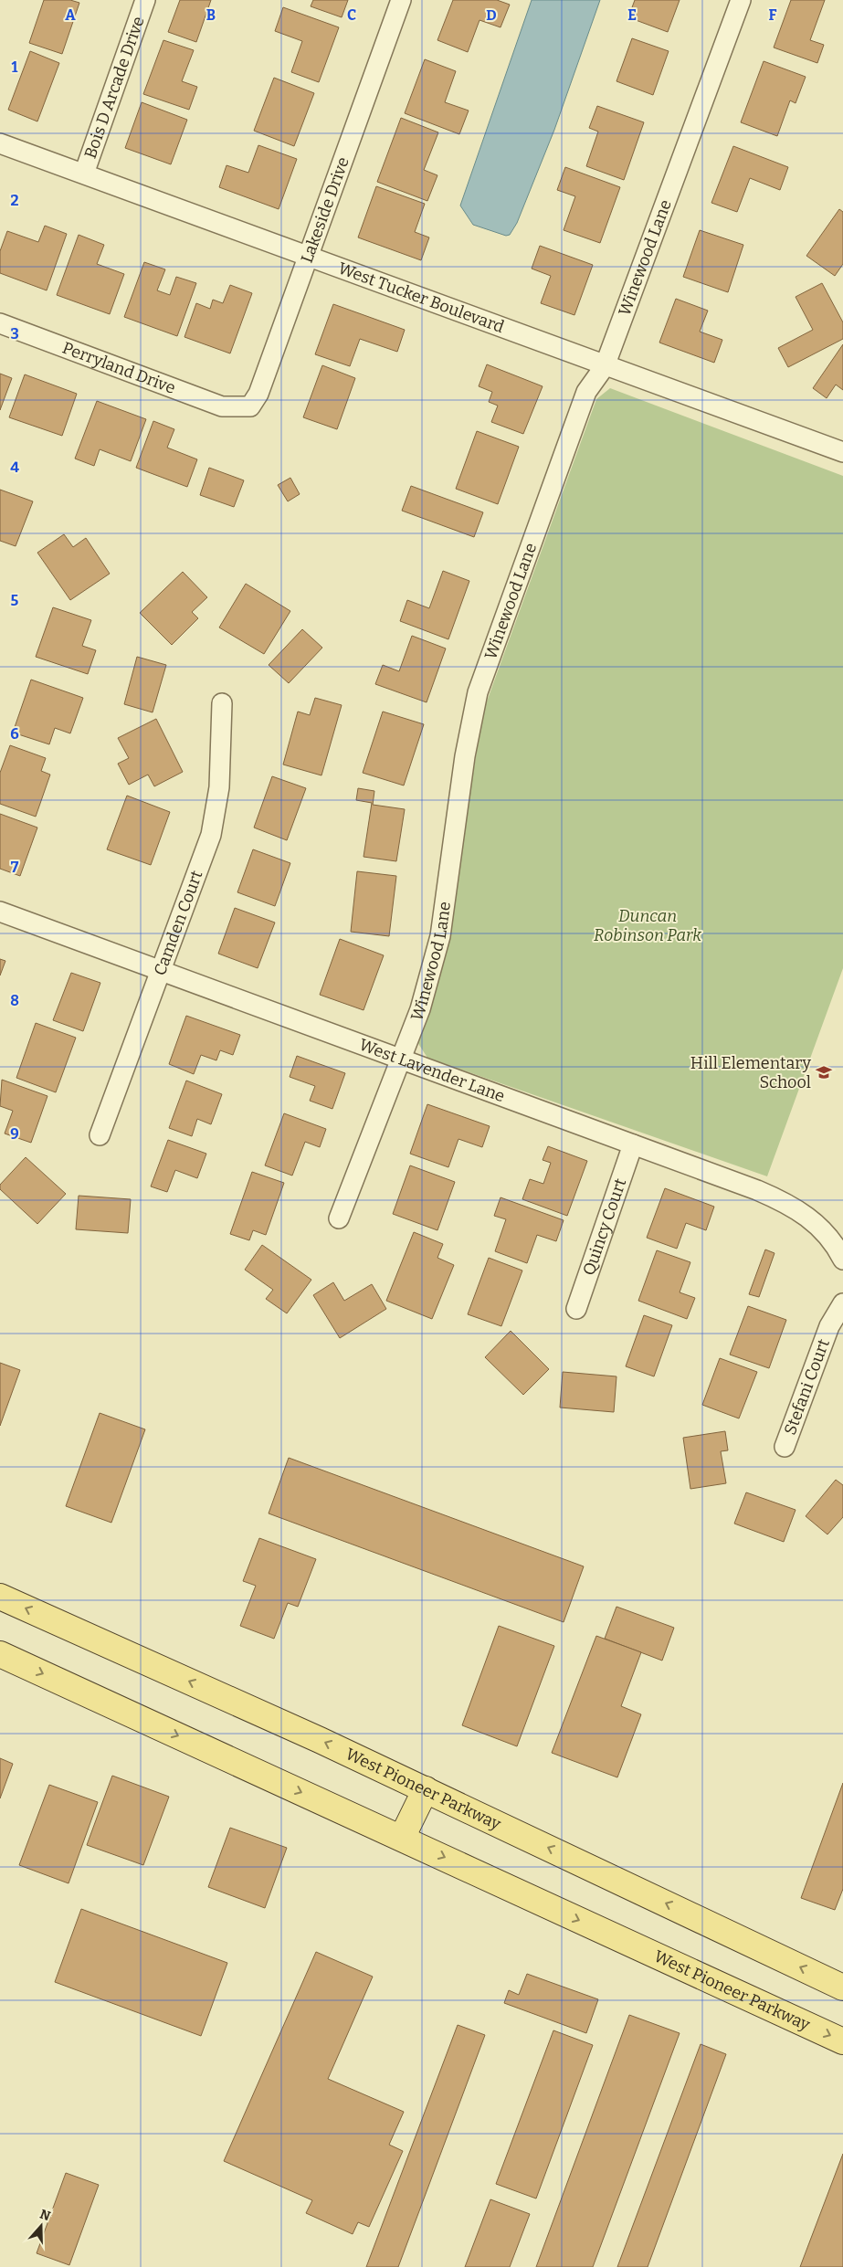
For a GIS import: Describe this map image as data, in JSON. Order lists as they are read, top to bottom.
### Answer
{
  "streets": {
    "main road": ["West Pioneer Parkway"],
    "street": [
      "Bois D Arcade Drive",
      "Lakeside Drive",
      "Winewood Lane",
      "West Tucker Boulevard",
      "Perryland Drive",
      "Camden Court",
      "West Lavender Lane",
      "Quincy Court",
      "Stefani Court"
    ]
  },
  "crossings": [
    ["Bois D Arcade Drive", "West Tucker Boulevard"],
    ["Lakeside Drive", "West Tucker Boulevard"],
    ["Lakeside Drive", "Perryland Drive"],
    ["Winewood Lane", "West Tucker Boulevard"],
    ["Winewood Lane", "West Lavender Lane"],
    ["Camden Court", "West Lavender Lane"],
    ["West Lavender Lane", "Quincy Court"]
  ],
  "parks": ["Duncan Robinson Park"],
  "places": {
    "school or university": ["Hill Elementary School"]
  },
  "north": "top",
  "grid": {
    "columns": [
      "A",
      "B",
      "C",
      "D",
      "E",
      "F"
    ],
    "rows": [
      "1",
      "2",
      "3",
      "4",
      "5",
      "6",
      "7",
      "8",
      "9"
    ]
  }
}
